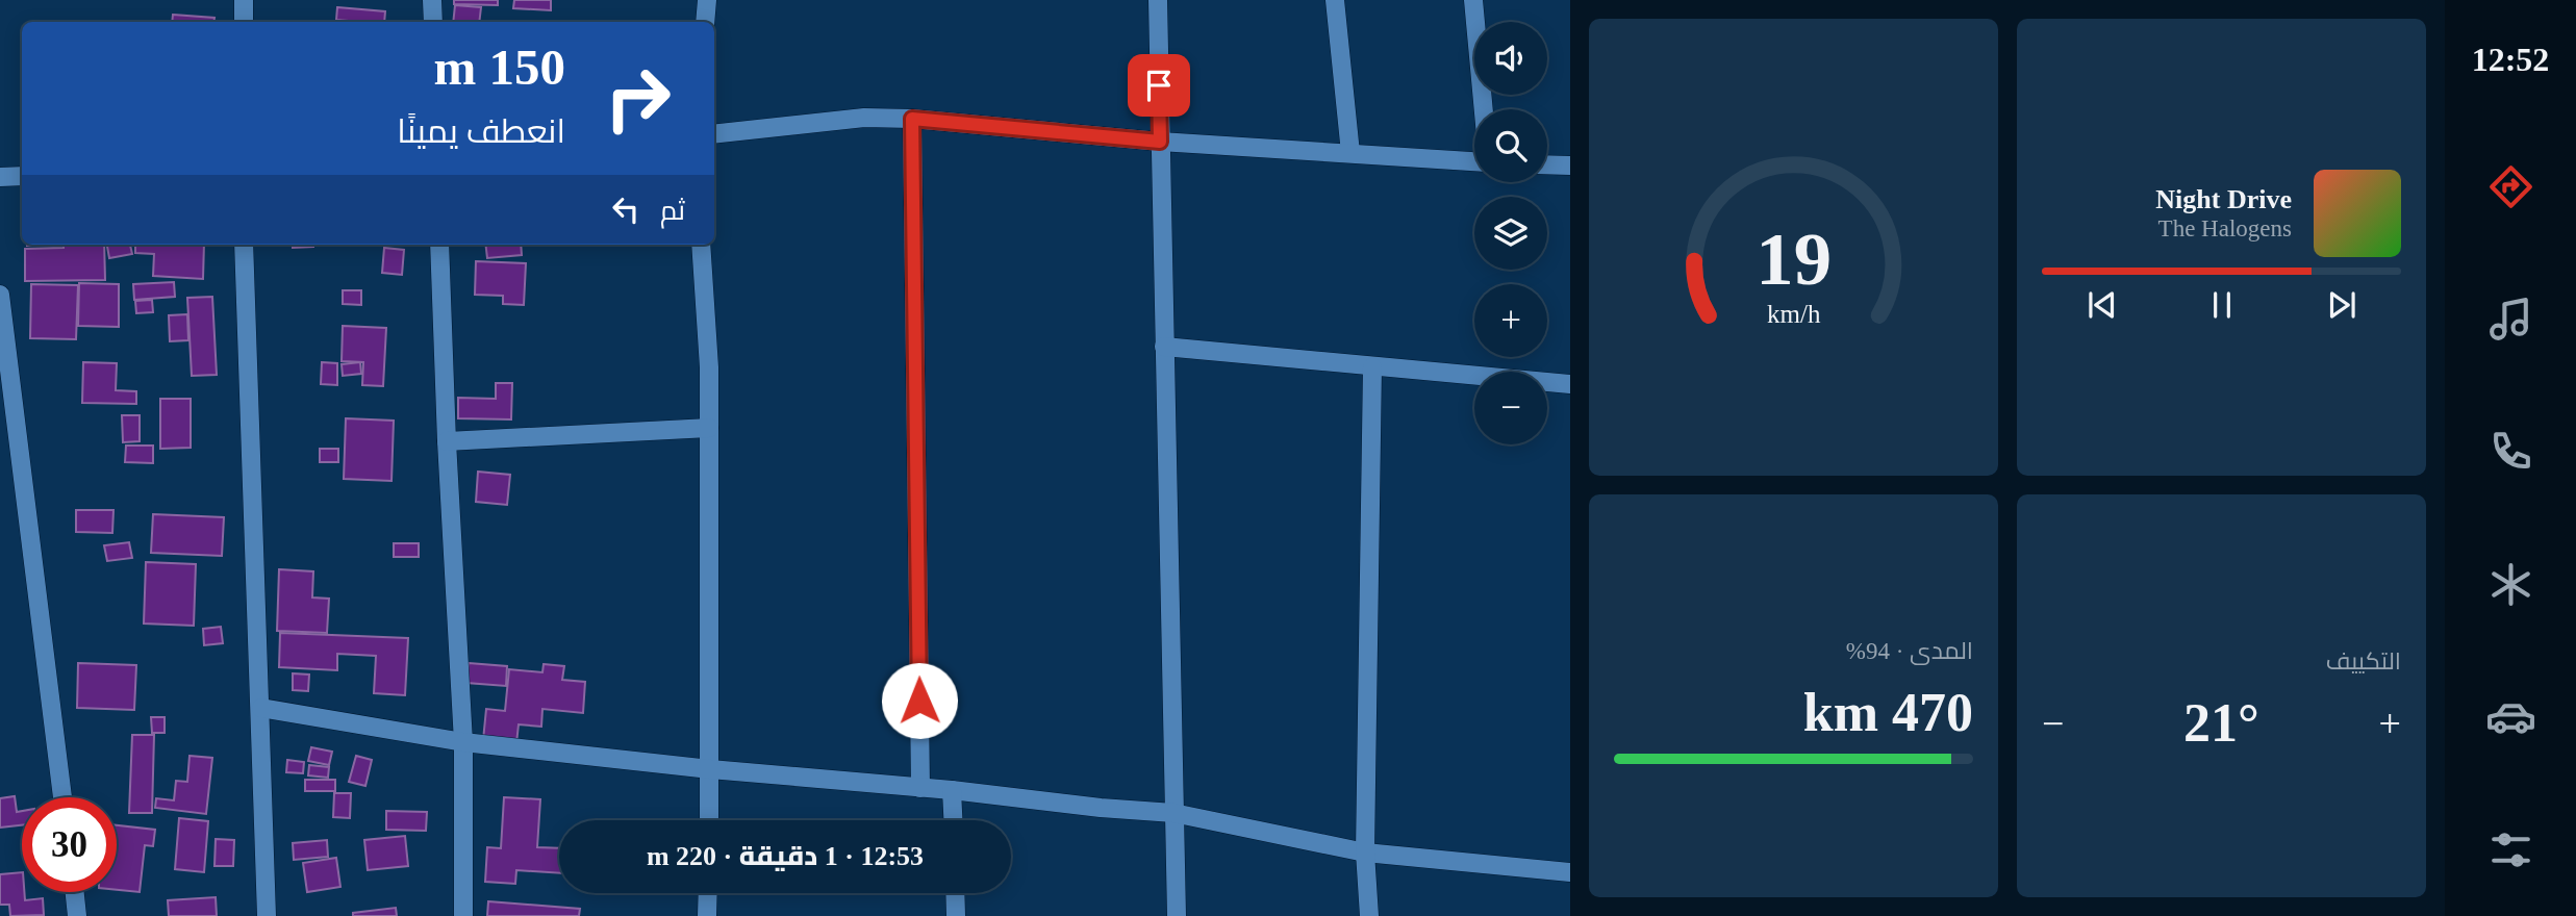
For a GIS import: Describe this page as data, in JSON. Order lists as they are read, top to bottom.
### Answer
{
  "page": {
    "tabs": "12:52",
    "map_buttons": ["+", "−"],
    "turn": ["150 m", "انعطف يمينًا"],
    "song": ["Night Drive", "The Halogens"],
    "then": "ثم",
    "tile": [
      "التكييف",
      ["المدى · 94%", "470 km"]
    ],
    "heat": ["−", "21°", "+"],
    "limit": "30",
    "trip": "12:53 · 1 دقيقة · 220 m",
    "gauge": ["19", "km/h"]
  }
}
